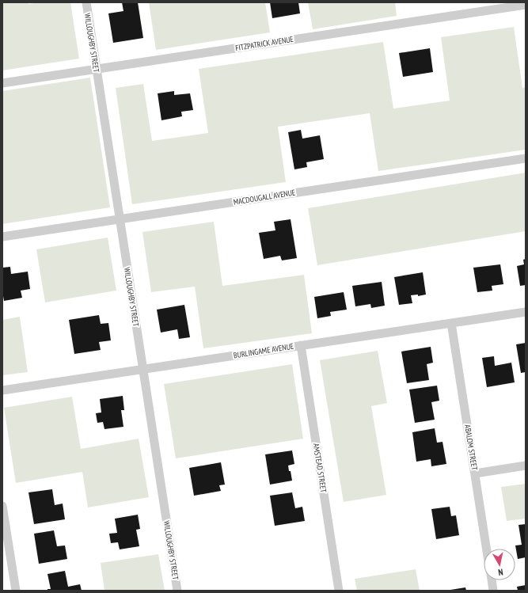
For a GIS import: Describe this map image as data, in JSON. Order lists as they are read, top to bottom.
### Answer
{
  "streets": {
    "street": [
      "WILLOUGHBY STREET",
      "FITZPATRICK AVENUE",
      "MACDOUGALL AVENUE",
      "BURLINGAME AVENUE",
      "ABALOM STREET",
      "AMSTEAD STREET"
    ]
  },
  "crossings": [
    ["WILLOUGHBY STREET", "FITZPATRICK AVENUE"],
    ["WILLOUGHBY STREET", "MACDOUGALL AVENUE"],
    ["WILLOUGHBY STREET", "BURLINGAME AVENUE"],
    ["BURLINGAME AVENUE", "ABALOM STREET"],
    ["BURLINGAME AVENUE", "AMSTEAD STREET"]
  ],
  "north": "bottom"
}
